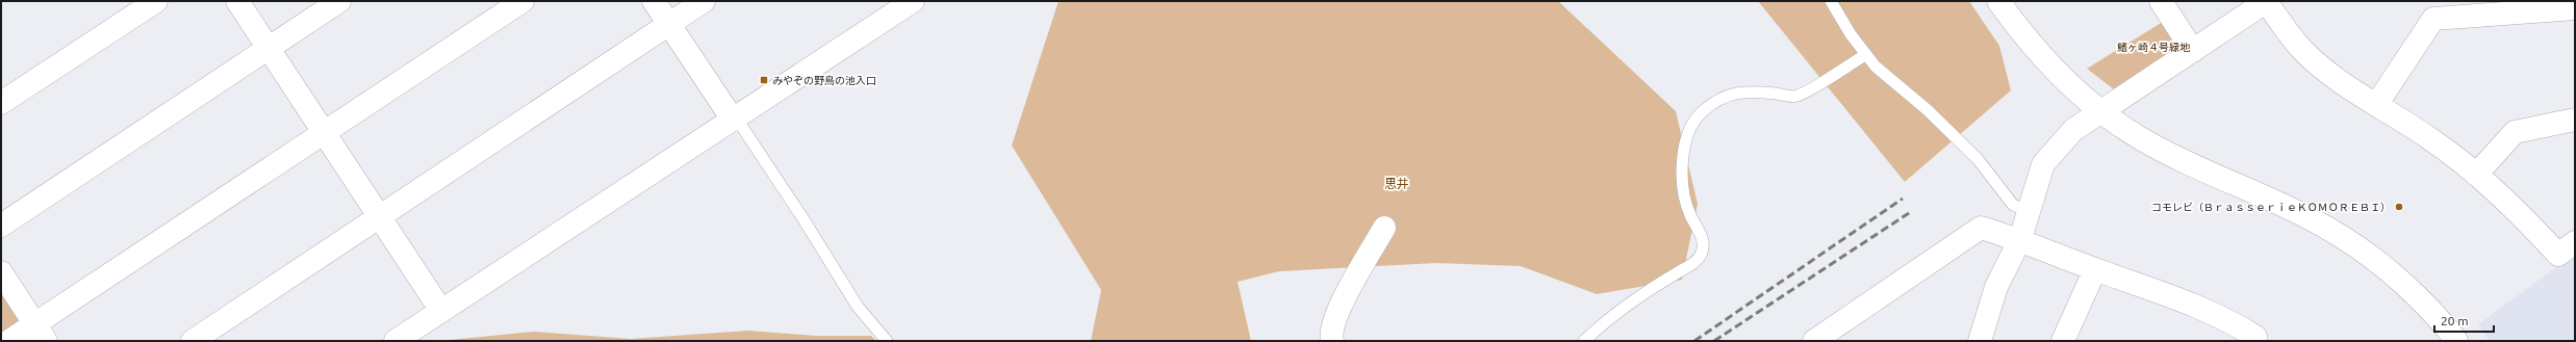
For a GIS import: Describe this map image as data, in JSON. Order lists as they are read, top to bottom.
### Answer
{
  "districts": ["思井"],
  "parks": ["鰭ヶ崎４号緑地"],
  "places": {
    "transit": ["みやぞの野鳥の池入口"],
    "other": ["コモレビ（ＢｒａｓｓｅｒｉｅＫＯＭＯＲＥＢＩ）"]
  },
  "scale_bar": "20 m"
}
